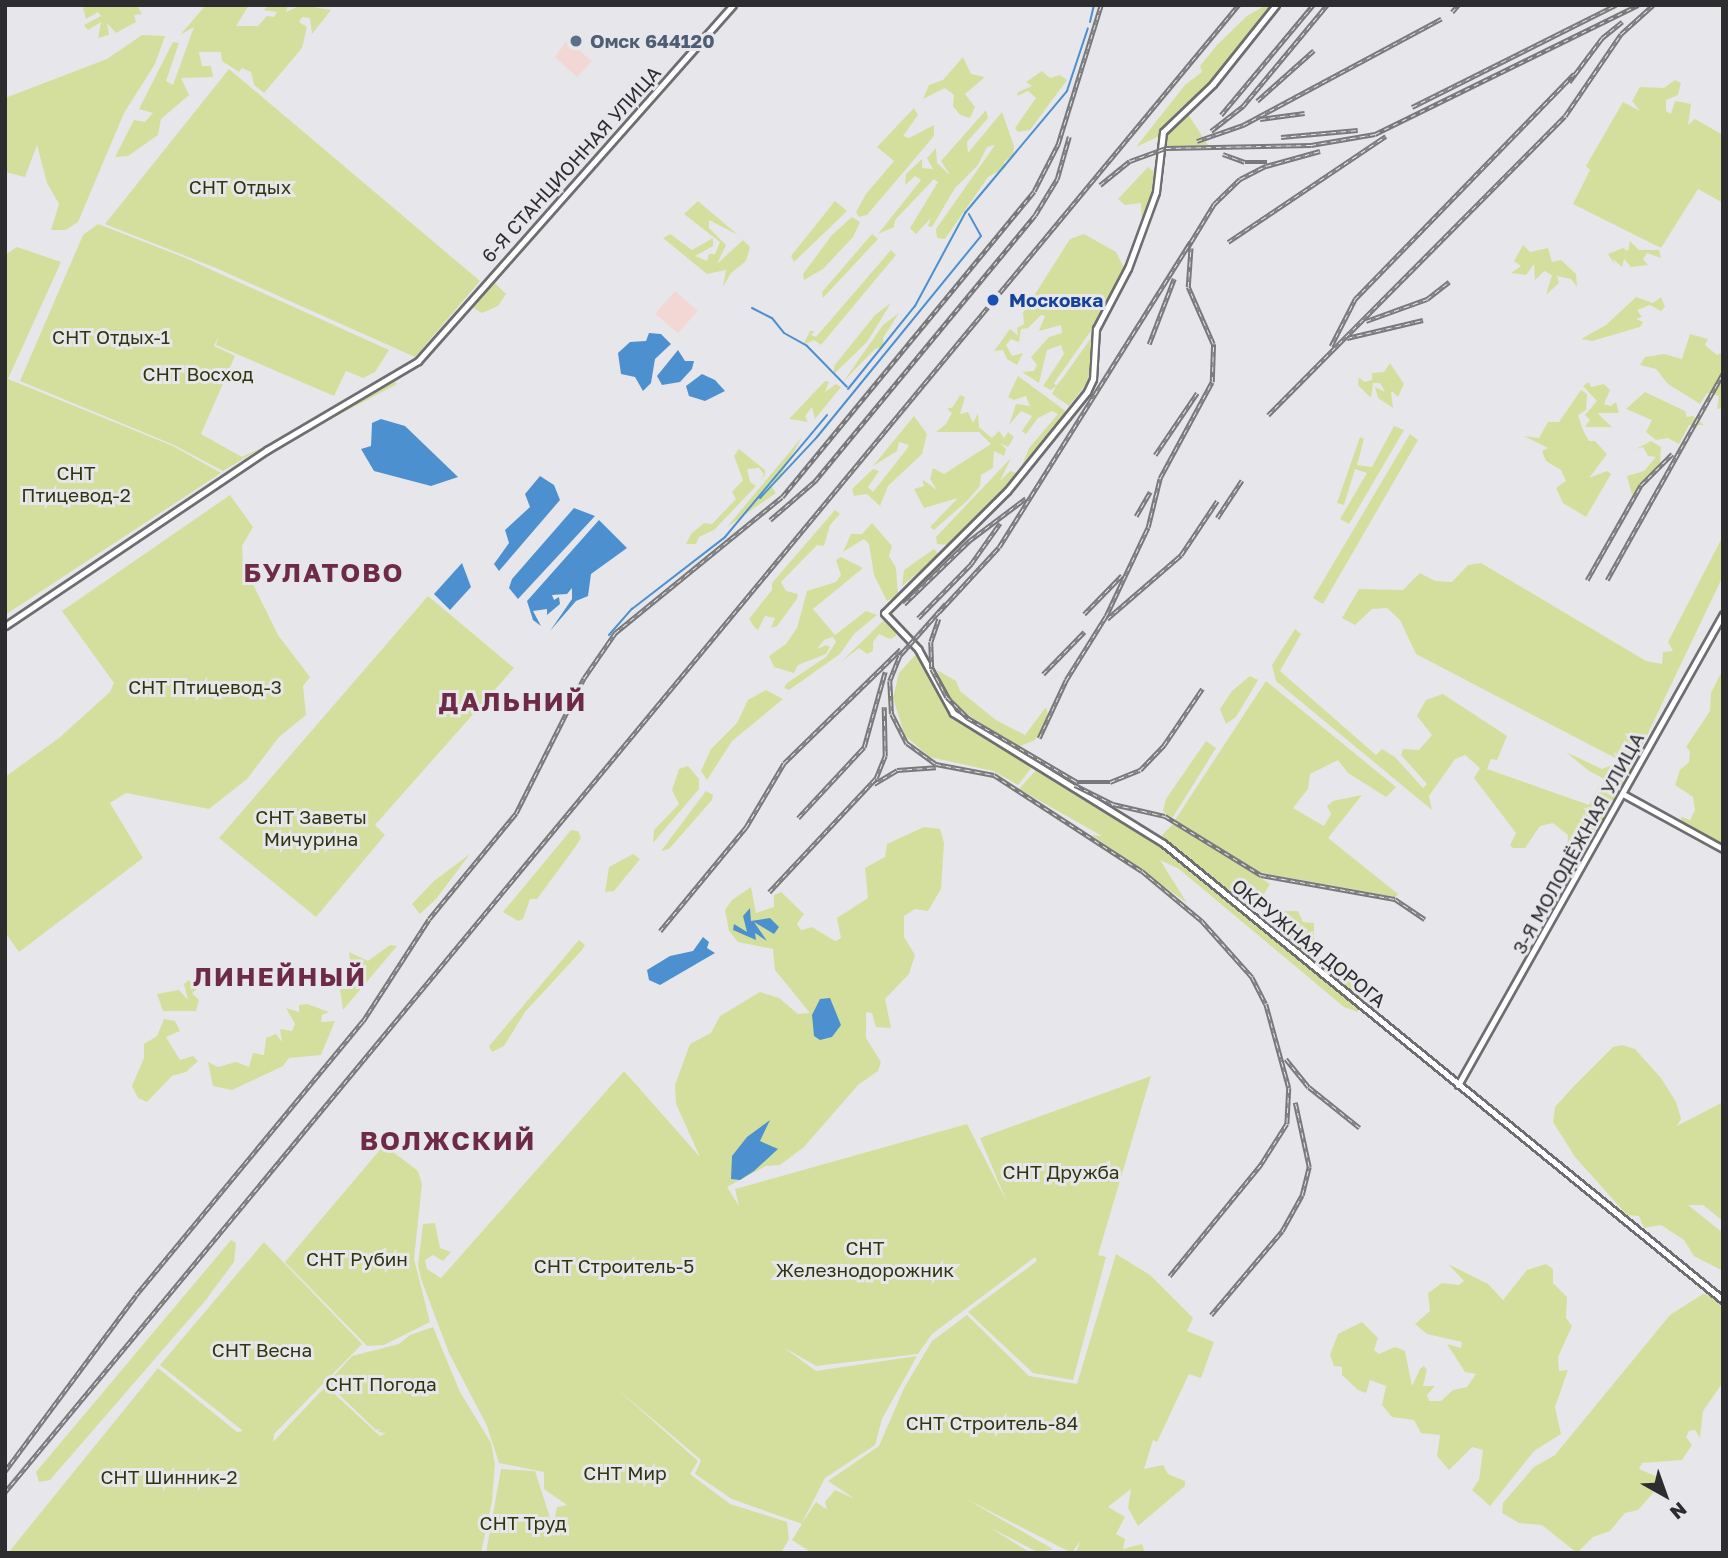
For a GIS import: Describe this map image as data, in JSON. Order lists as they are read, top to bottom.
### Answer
{
  "streets": {
    "main road": ["6-Я СТАНЦИОННАЯ УЛИЦА", "3-Я МОЛОДЁЖНАЯ УЛИЦА", "ОКРУЖНАЯ ДОРОГА"]
  },
  "crossings": [
    ["3-Я МОЛОДЁЖНАЯ УЛИЦА", "ОКРУЖНАЯ ДОРОГА"]
  ],
  "districts": [
    "БУЛАТОВО",
    "ДАЛЬНИЙ",
    "ЛИНЕЙНЫЙ",
    "ВОЛЖСКИЙ"
  ],
  "parks": [
    "СНТ Отдых",
    "СНТ Отдых-1",
    "СНТ Восход",
    "СНТ Птицевод-2",
    "СНТ Птицевод-3",
    "СНТ Заветы Мичурина",
    "СНТ Дружба",
    "СНТ Железнодорожник",
    "СНТ Рубин",
    "СНТ Строитель-5",
    "СНТ Весна",
    "СНТ Погода",
    "СНТ Строитель-84",
    "СНТ Мир",
    "СНТ Шинник-2",
    "СНТ Труд"
  ],
  "places": ["Омск 644120", "Московка"],
  "north": "bottom right"
}
